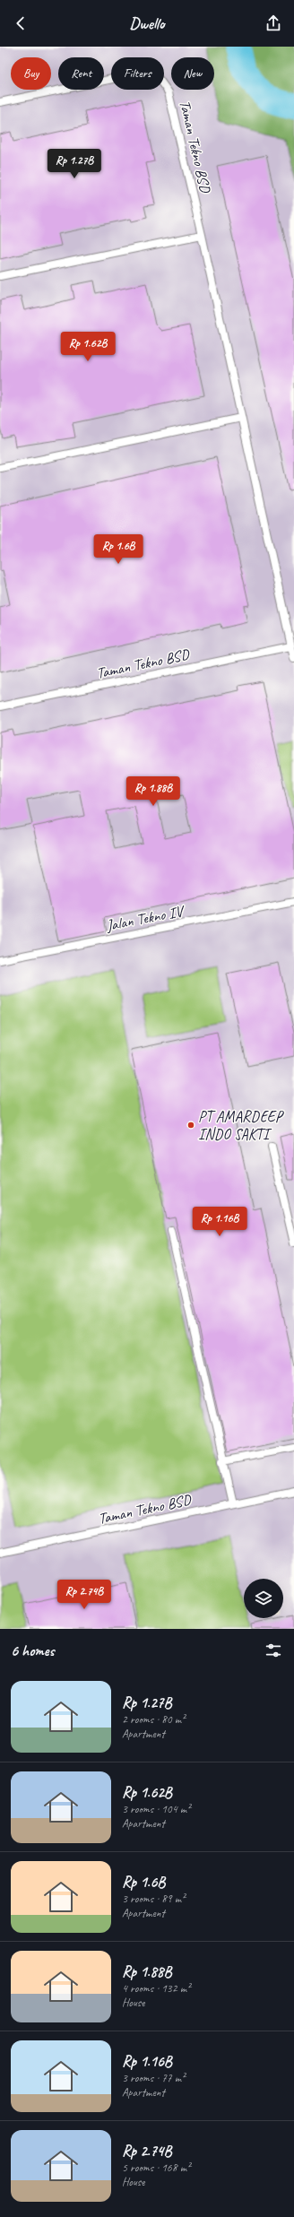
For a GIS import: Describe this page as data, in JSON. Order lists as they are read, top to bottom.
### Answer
{
  "streets": {
    "lane": ["Taman Tekno BSD", "Jalan Tekno IV"]
  },
  "places": ["PT AMARDEEP INDO SAKTI"],
  "page": {
    "header": "Dwello",
    "chip": [
      "Buy",
      "Rent",
      "Filters",
      "New"
    ],
    "price": [
      "Rp 1.27B",
      "Rp 1.62B",
      "Rp 1.6B",
      "Rp 1.88B",
      "Rp 1.16B",
      "Rp 2.74B"
    ],
    "heading": "6 homes",
    "list": [
      {
        "name": "Rp 1.27B",
        "note": "2 rooms · 80 m² · Apartment"
      },
      {
        "name": "Rp 1.62B",
        "note": "3 rooms · 104 m² · Apartment"
      },
      {
        "name": "Rp 1.6B",
        "note": "3 rooms · 89 m² · Apartment"
      },
      {
        "name": "Rp 1.88B",
        "note": "4 rooms · 132 m² · House"
      },
      {
        "name": "Rp 1.16B",
        "note": "3 rooms · 77 m² · Apartment"
      },
      {
        "name": "Rp 2.74B",
        "note": "5 rooms · 168 m² · House"
      }
    ]
  }
}
